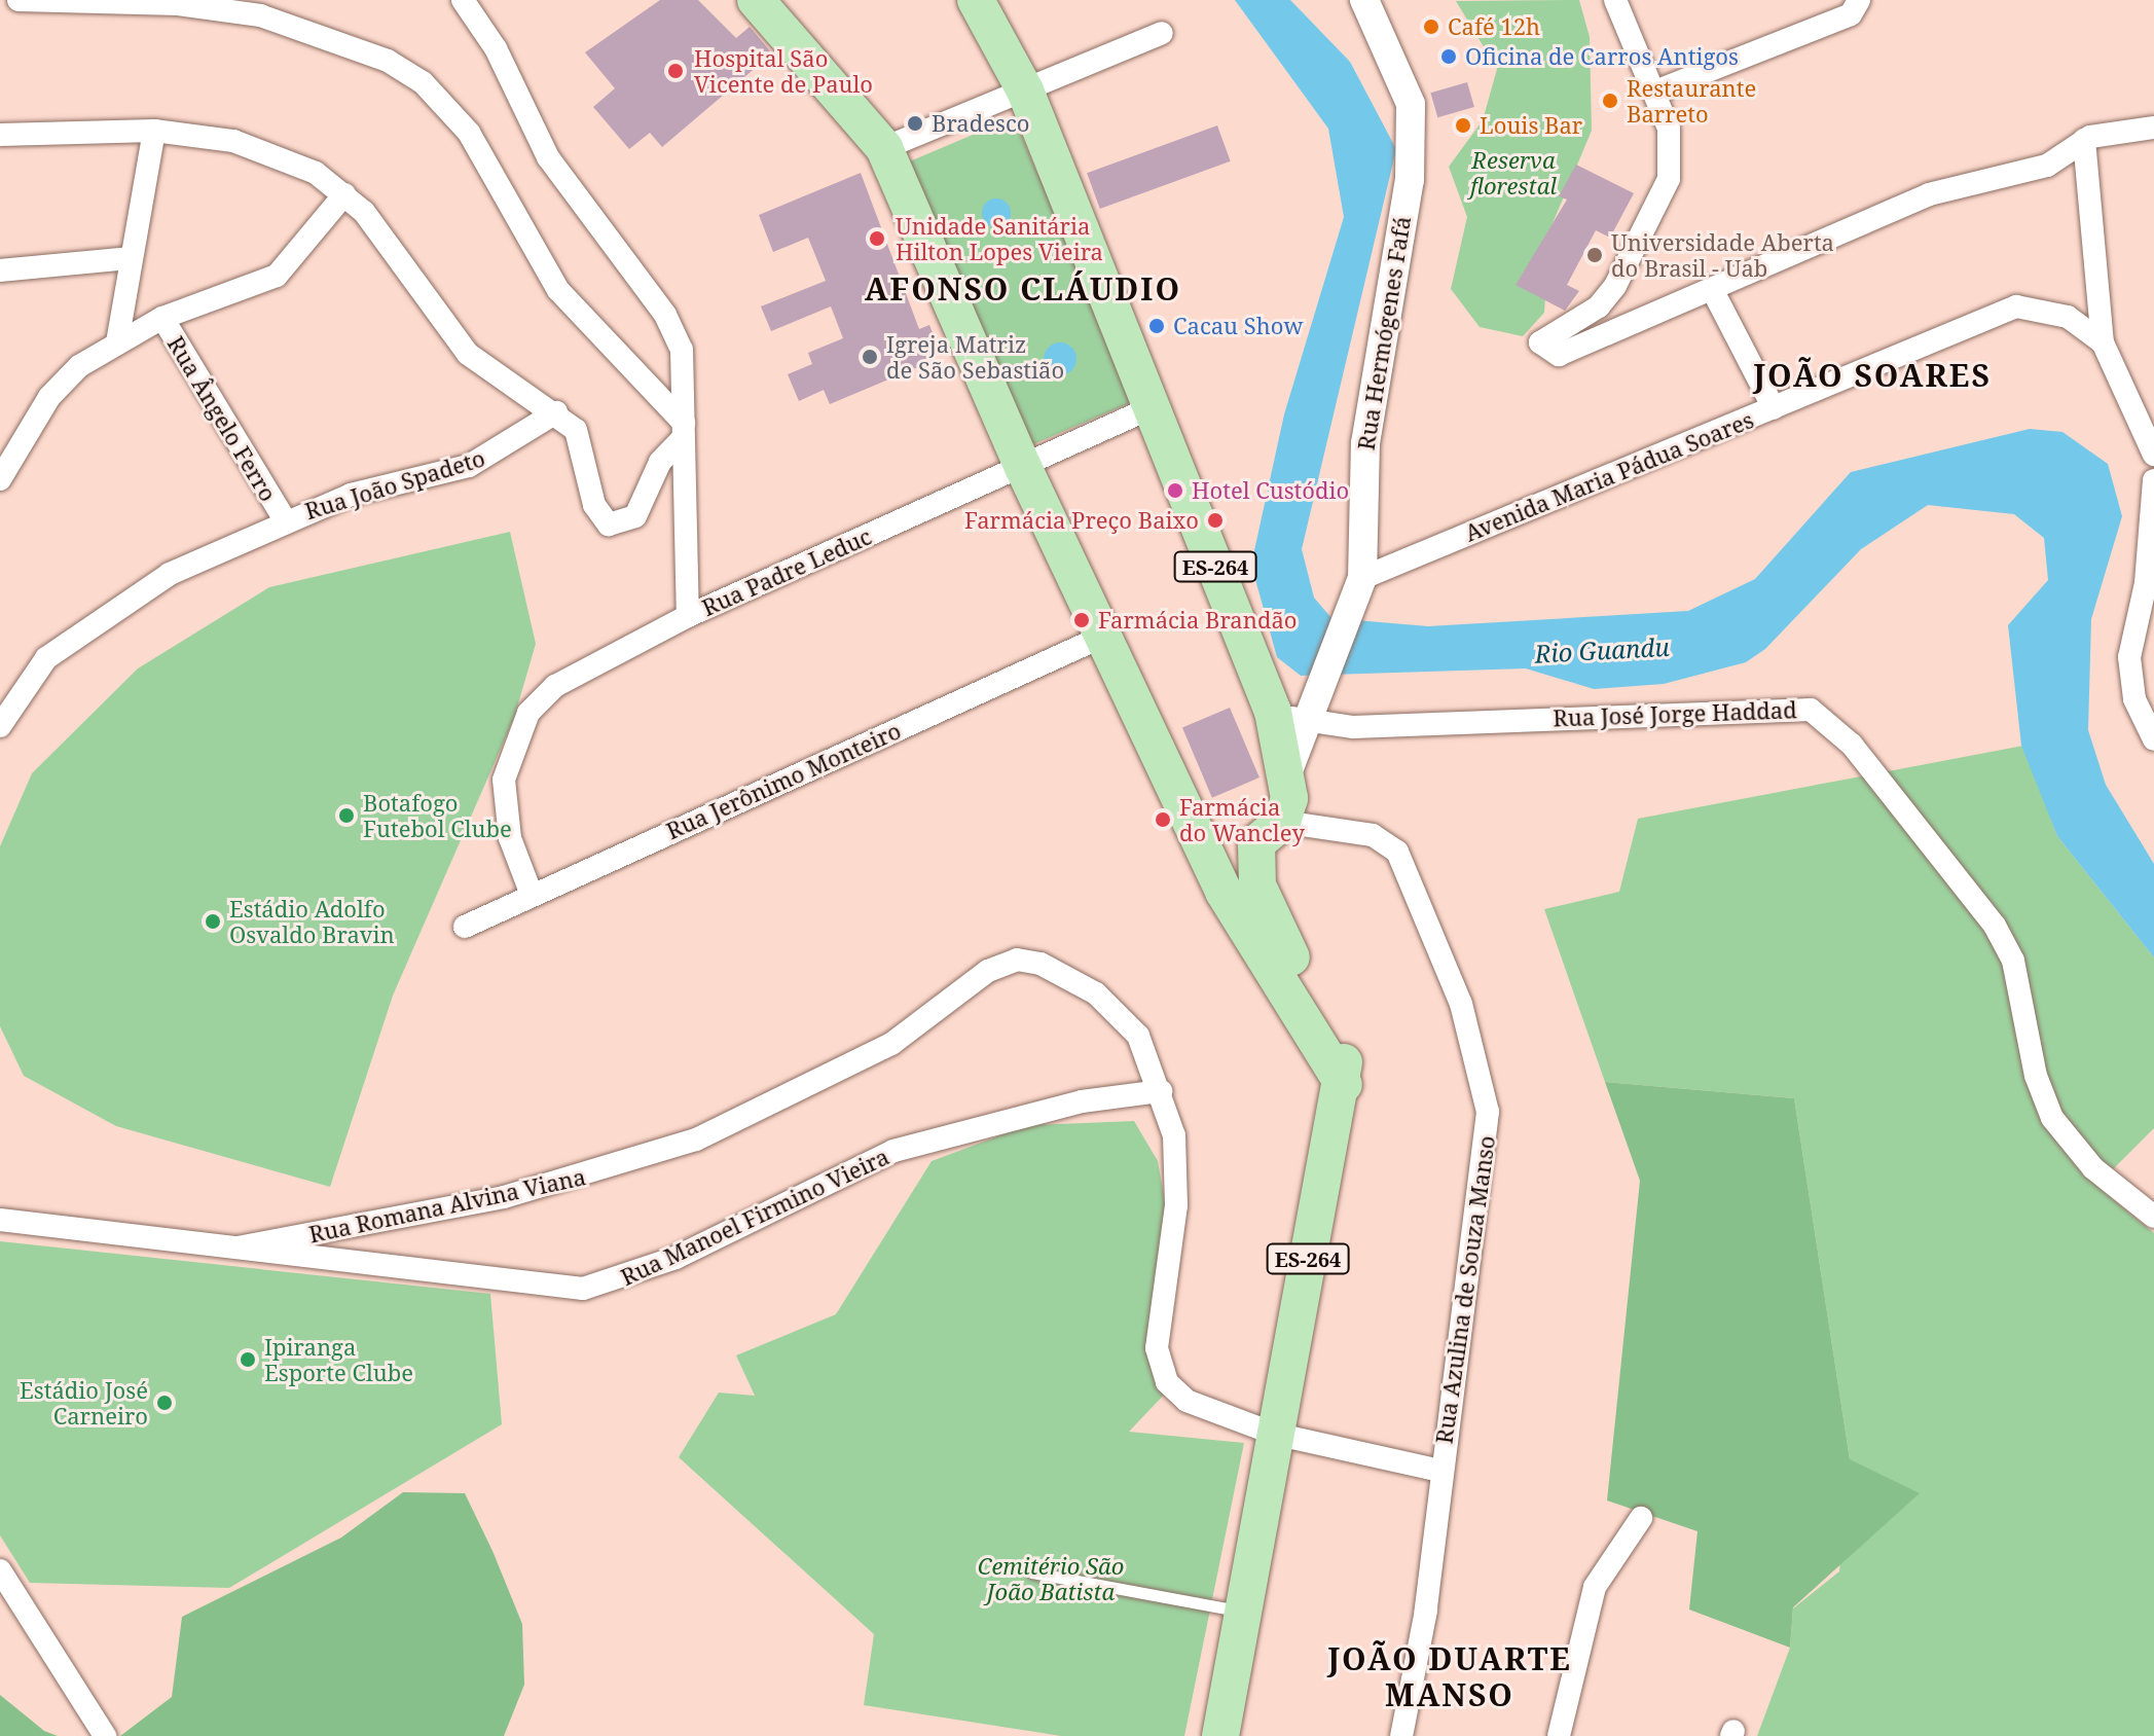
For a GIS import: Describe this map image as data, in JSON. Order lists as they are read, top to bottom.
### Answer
{
  "streets": {
    "main road": ["ES-264"],
    "street": [
      "Rua Hermógenes Fafá",
      "Rua Ângelo Ferro",
      "Avenida Maria Pádua Soares",
      "Rua João Spadeto",
      "Rua Padre Leduc",
      "Rua José Jorge Haddad",
      "Rua Jerônimo Monteiro",
      "Rua Romana Alvina Viana",
      "Rua Manoel Firmino Vieira",
      "Rua Azulina de Souza Manso"
    ]
  },
  "crossings": [
    ["Rua Hermógenes Fafá", "Avenida Maria Pádua Soares"],
    ["Rua Hermógenes Fafá", "ES-264"],
    ["Rua Hermógenes Fafá", "Rua José Jorge Haddad"],
    ["Rua Ângelo Ferro", "Rua João Spadeto"],
    ["ES-264", "Rua Padre Leduc"],
    ["ES-264", "Rua José Jorge Haddad"],
    ["ES-264", "Rua Romana Alvina Viana"],
    ["ES-264", "Rua Azulina de Souza Manso"],
    ["Rua Padre Leduc", "Rua Jerônimo Monteiro"],
    ["Rua Romana Alvina Viana", "Rua Manoel Firmino Vieira"],
    ["Rua Romana Alvina Viana", "Rua Azulina de Souza Manso"]
  ],
  "districts": ["AFONSO CLÁUDIO", "JOÃO SOARES", "JOÃO DUARTE MANSO"],
  "water": ["Rio Guandu"],
  "parks": ["Reserva florestal", "Cemitério São João Batista"],
  "places": [
    "Café 12h",
    "Oficina de Carros Antigos",
    "Hospital São Vicente de Paulo",
    "Restaurante Barreto",
    "Bradesco",
    "Louis Bar",
    "Unidade Sanitária Hilton Lopes Vieira",
    "Universidade Aberta do Brasil - Uab",
    "Cacau Show",
    "Igreja Matriz de São Sebastião",
    "Hotel Custódio",
    "Farmácia Preço Baixo",
    "Farmácia Brandão",
    "Botafogo Futebol Clube",
    "Farmácia do Wancley",
    "Estádio Adolfo Osvaldo Bravin",
    "Ipiranga Esporte Clube",
    "Estádio José Carneiro"
  ]
}
